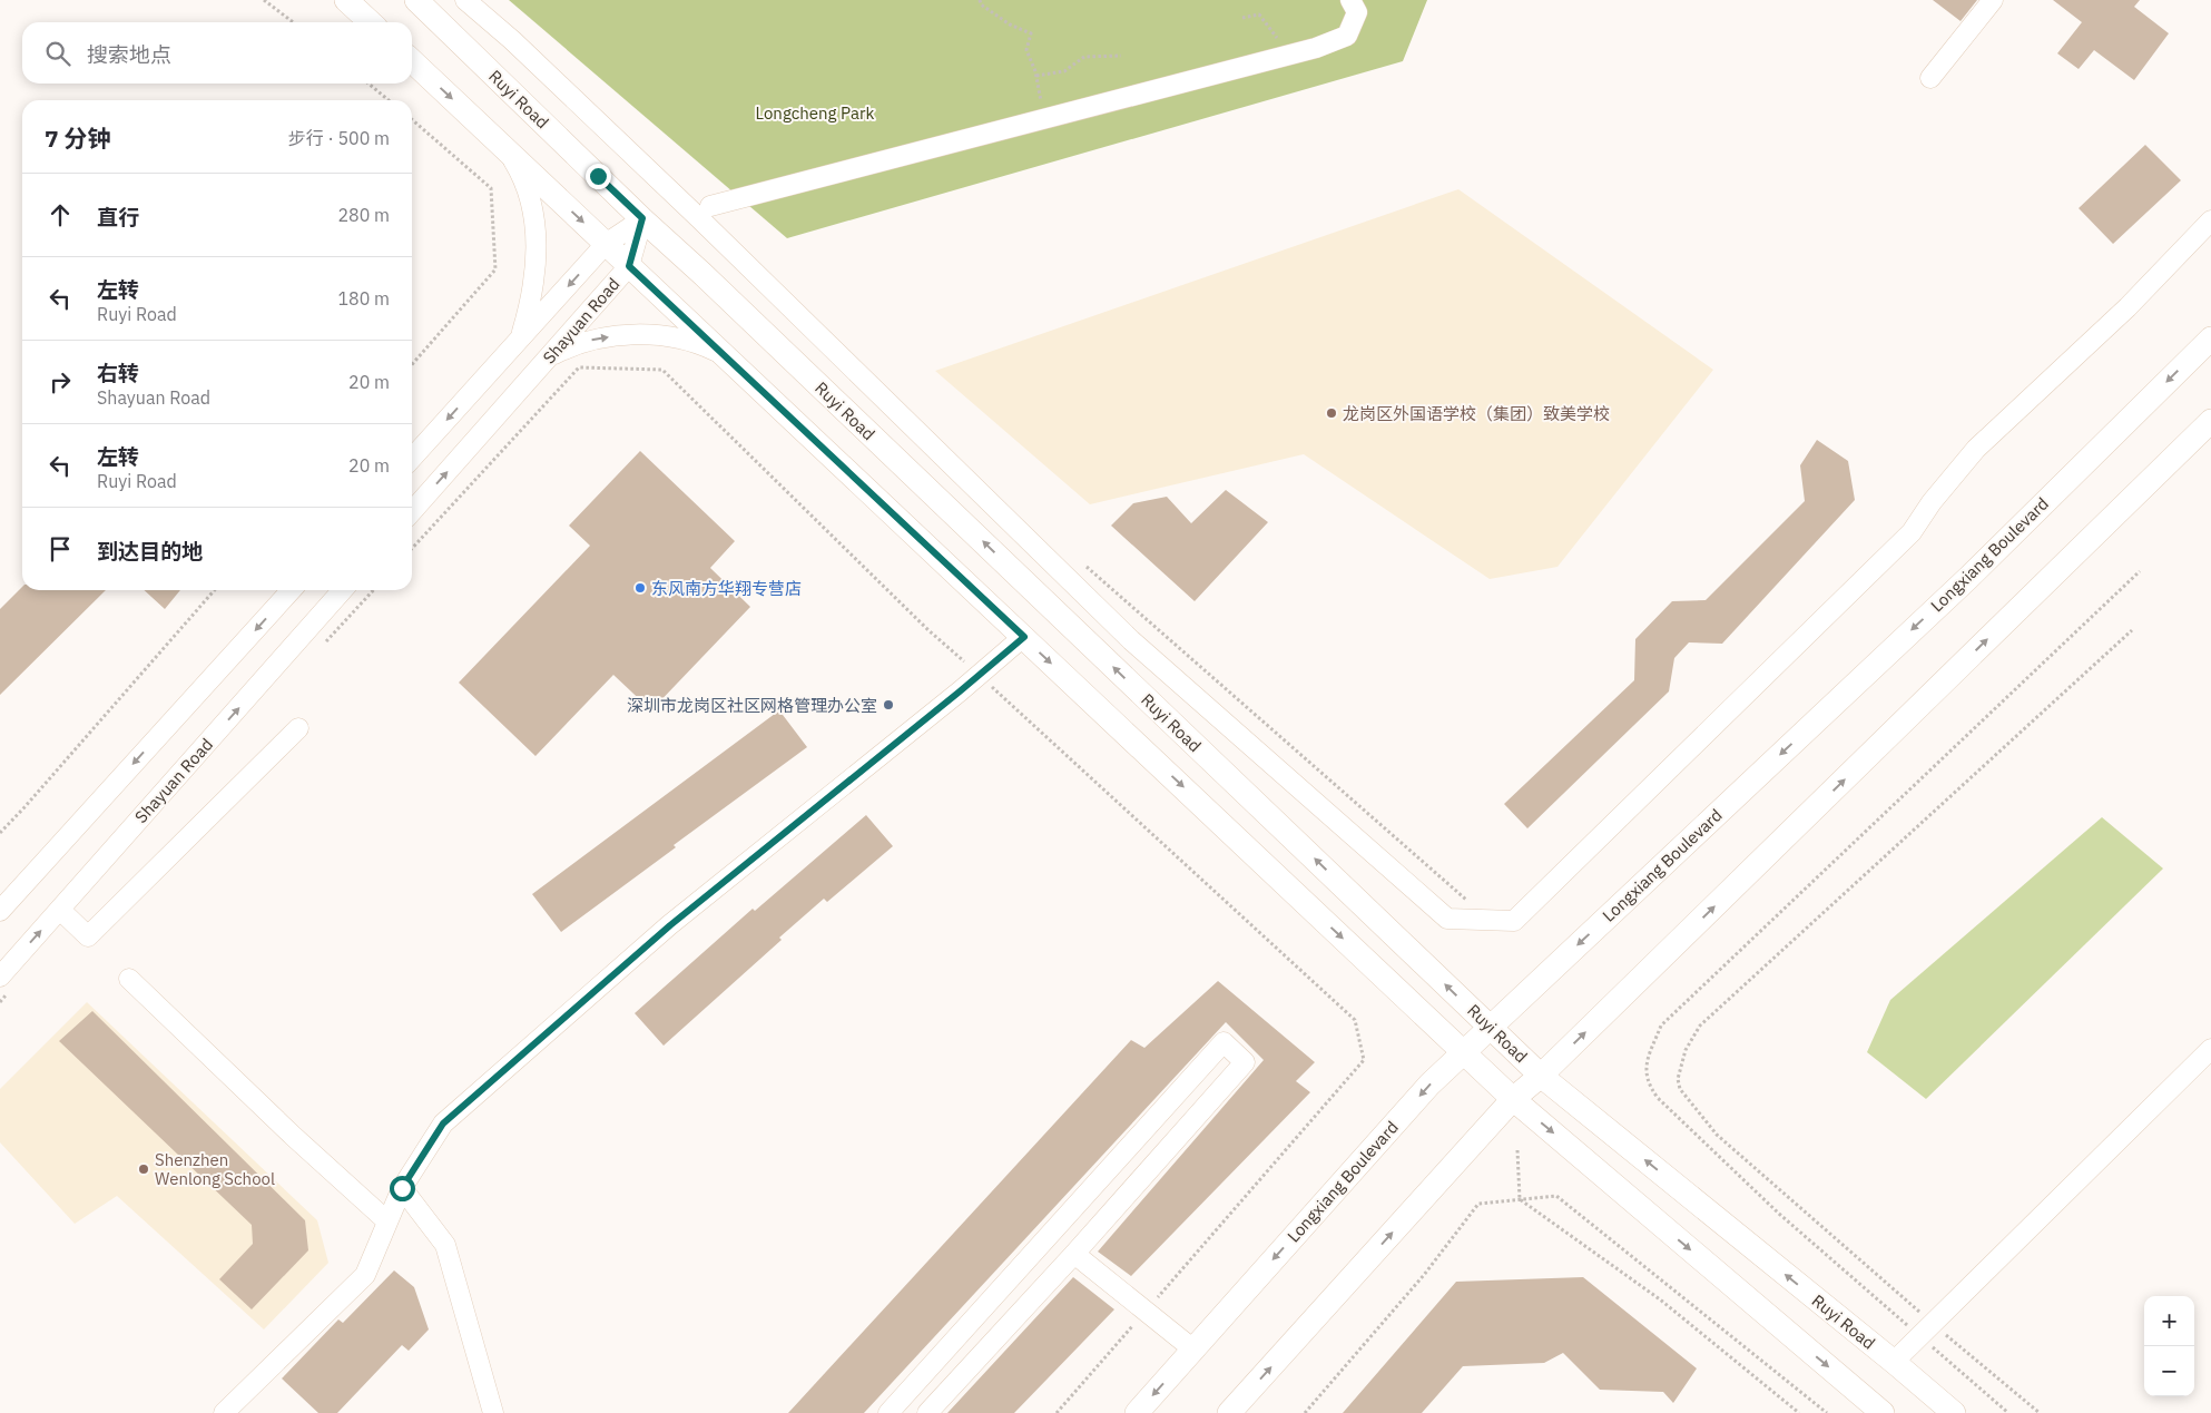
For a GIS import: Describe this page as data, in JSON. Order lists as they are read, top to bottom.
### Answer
{
  "streets": {
    "main road": ["Ruyi Road", "Longxiang Boulevard"],
    "street": ["Shayuan Road"]
  },
  "crossings": [
    ["Ruyi Road", "Shayuan Road"],
    ["Ruyi Road", "Longxiang Boulevard"]
  ],
  "parks": ["Longcheng Park"],
  "places": [
    "龙岗区外国语学校（集团）致美学校",
    "东风南方华翔专营店",
    "深圳市龙岗区社区网格管理办公室",
    "Shenzhen Wenlong School"
  ],
  "page": {
    "search": "搜索地点",
    "heading": ["7 分钟", "步行 · 500 m"],
    "list": [
      ["直行", "280 m"],
      ["左转", "Ruyi Road", "180 m"],
      ["右转", "Shayuan Road", "20 m"],
      ["左转", "Ruyi Road", "20 m"],
      "到达目的地"
    ],
    "map_buttons": ["+", "−"]
  }
}
